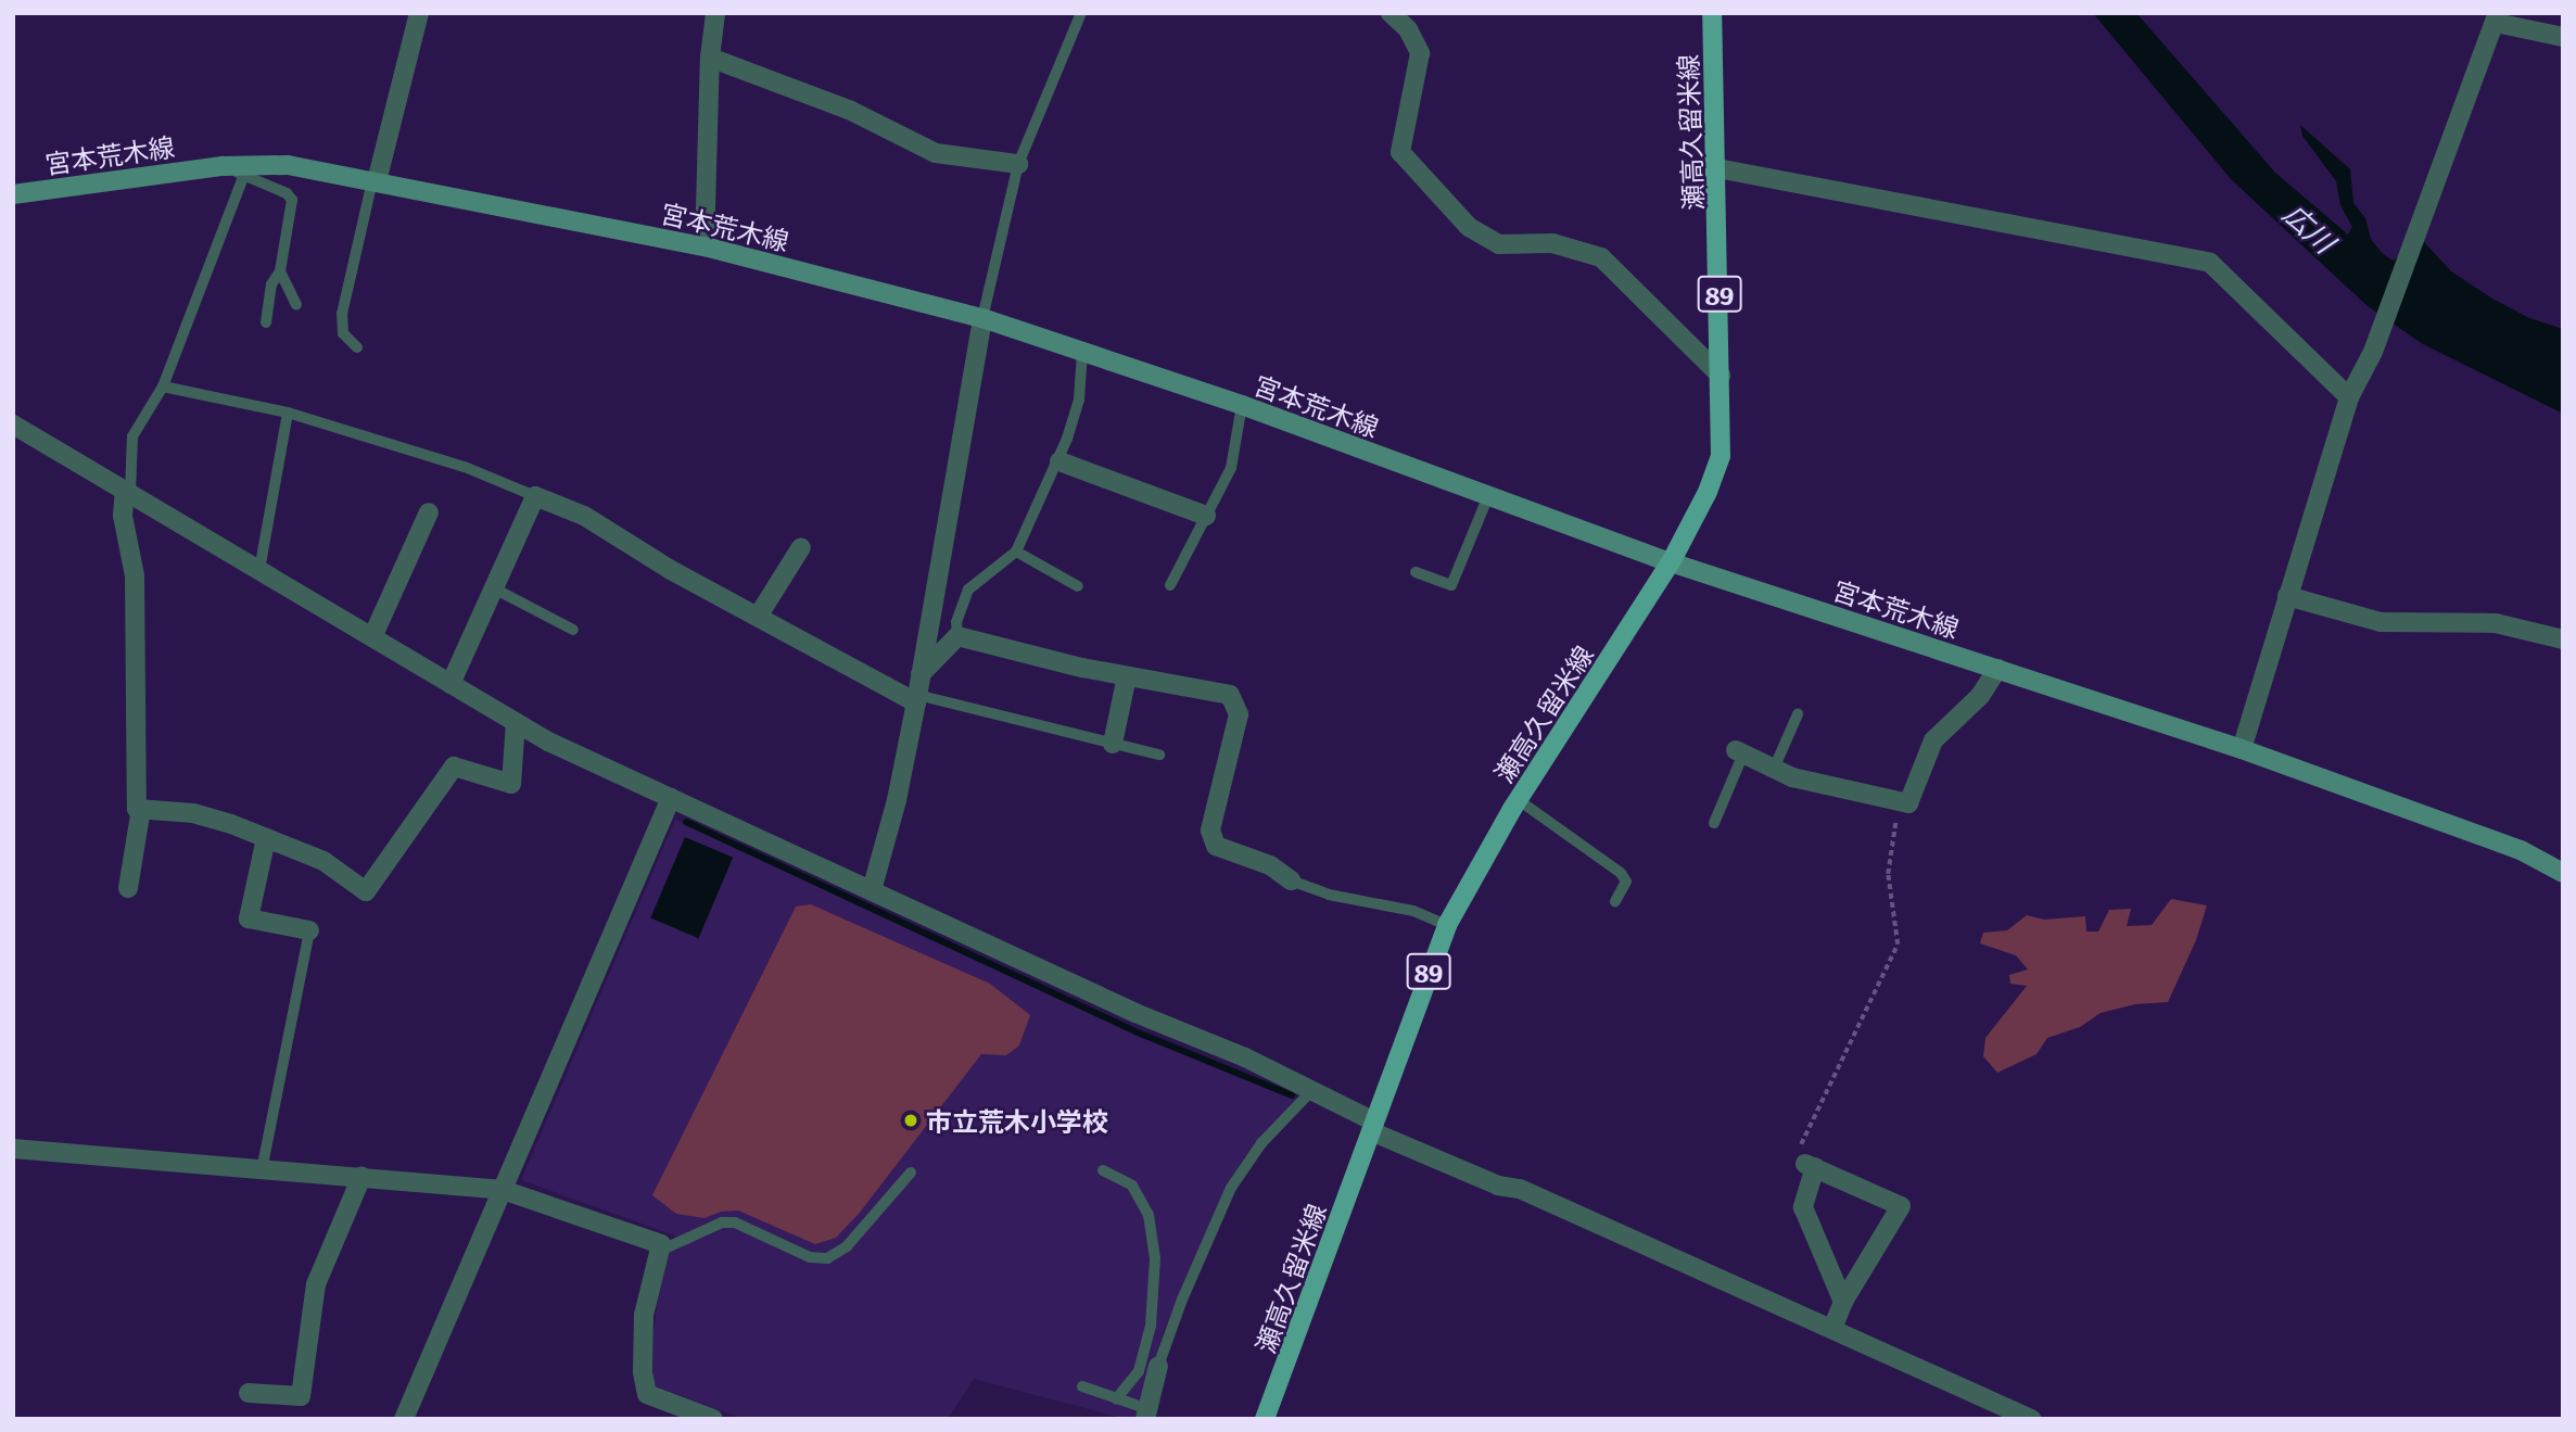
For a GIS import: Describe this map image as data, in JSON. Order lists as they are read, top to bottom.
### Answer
{
  "streets": {
    "main road": ["瀬高久留米線", "宮本荒木線", "89"]
  },
  "crossings": [
    ["瀬高久留米線", "宮本荒木線"]
  ],
  "water": ["広川"],
  "places": ["市立荒木小学校"]
}
